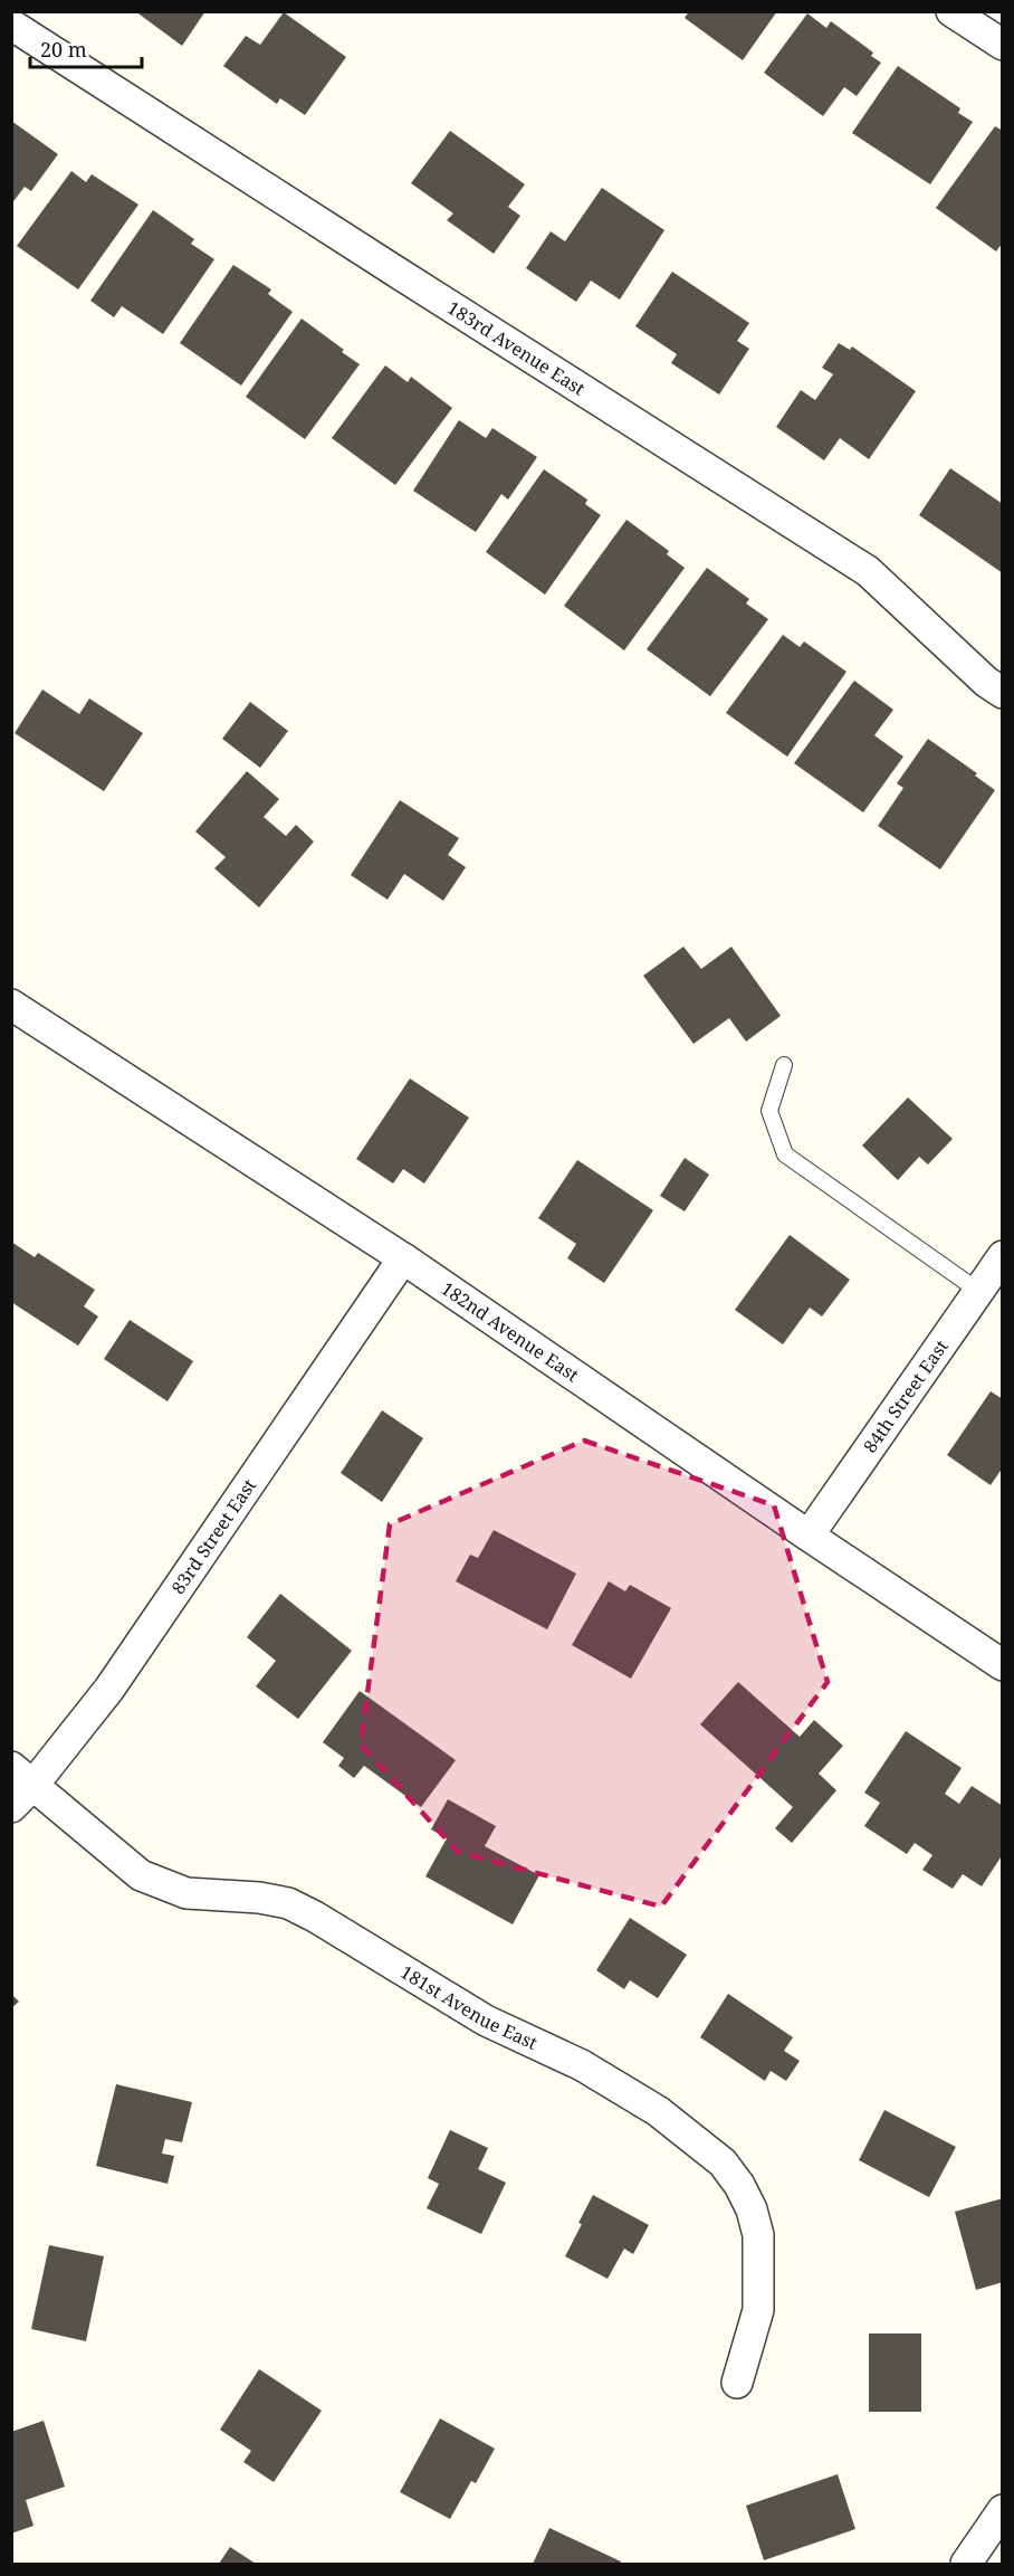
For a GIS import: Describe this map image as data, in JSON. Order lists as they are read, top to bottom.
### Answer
{
  "streets": {
    "street": [
      "183rd Avenue East",
      "182nd Avenue East",
      "84th Street East",
      "83rd Street East",
      "181st Avenue East"
    ]
  },
  "crossings": [
    ["182nd Avenue East", "84th Street East"],
    ["182nd Avenue East", "83rd Street East"],
    ["83rd Street East", "181st Avenue East"]
  ],
  "scale_bar": "20 m"
}
